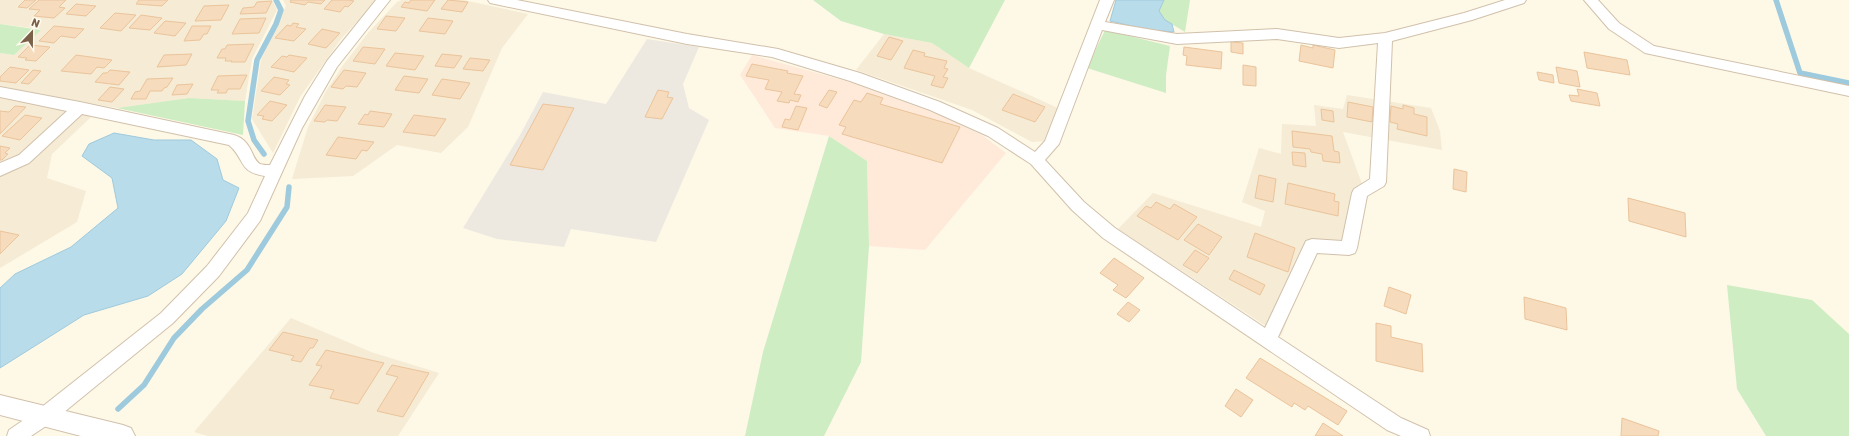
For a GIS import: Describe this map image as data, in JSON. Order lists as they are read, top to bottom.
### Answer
{
  "north": "top"
}
